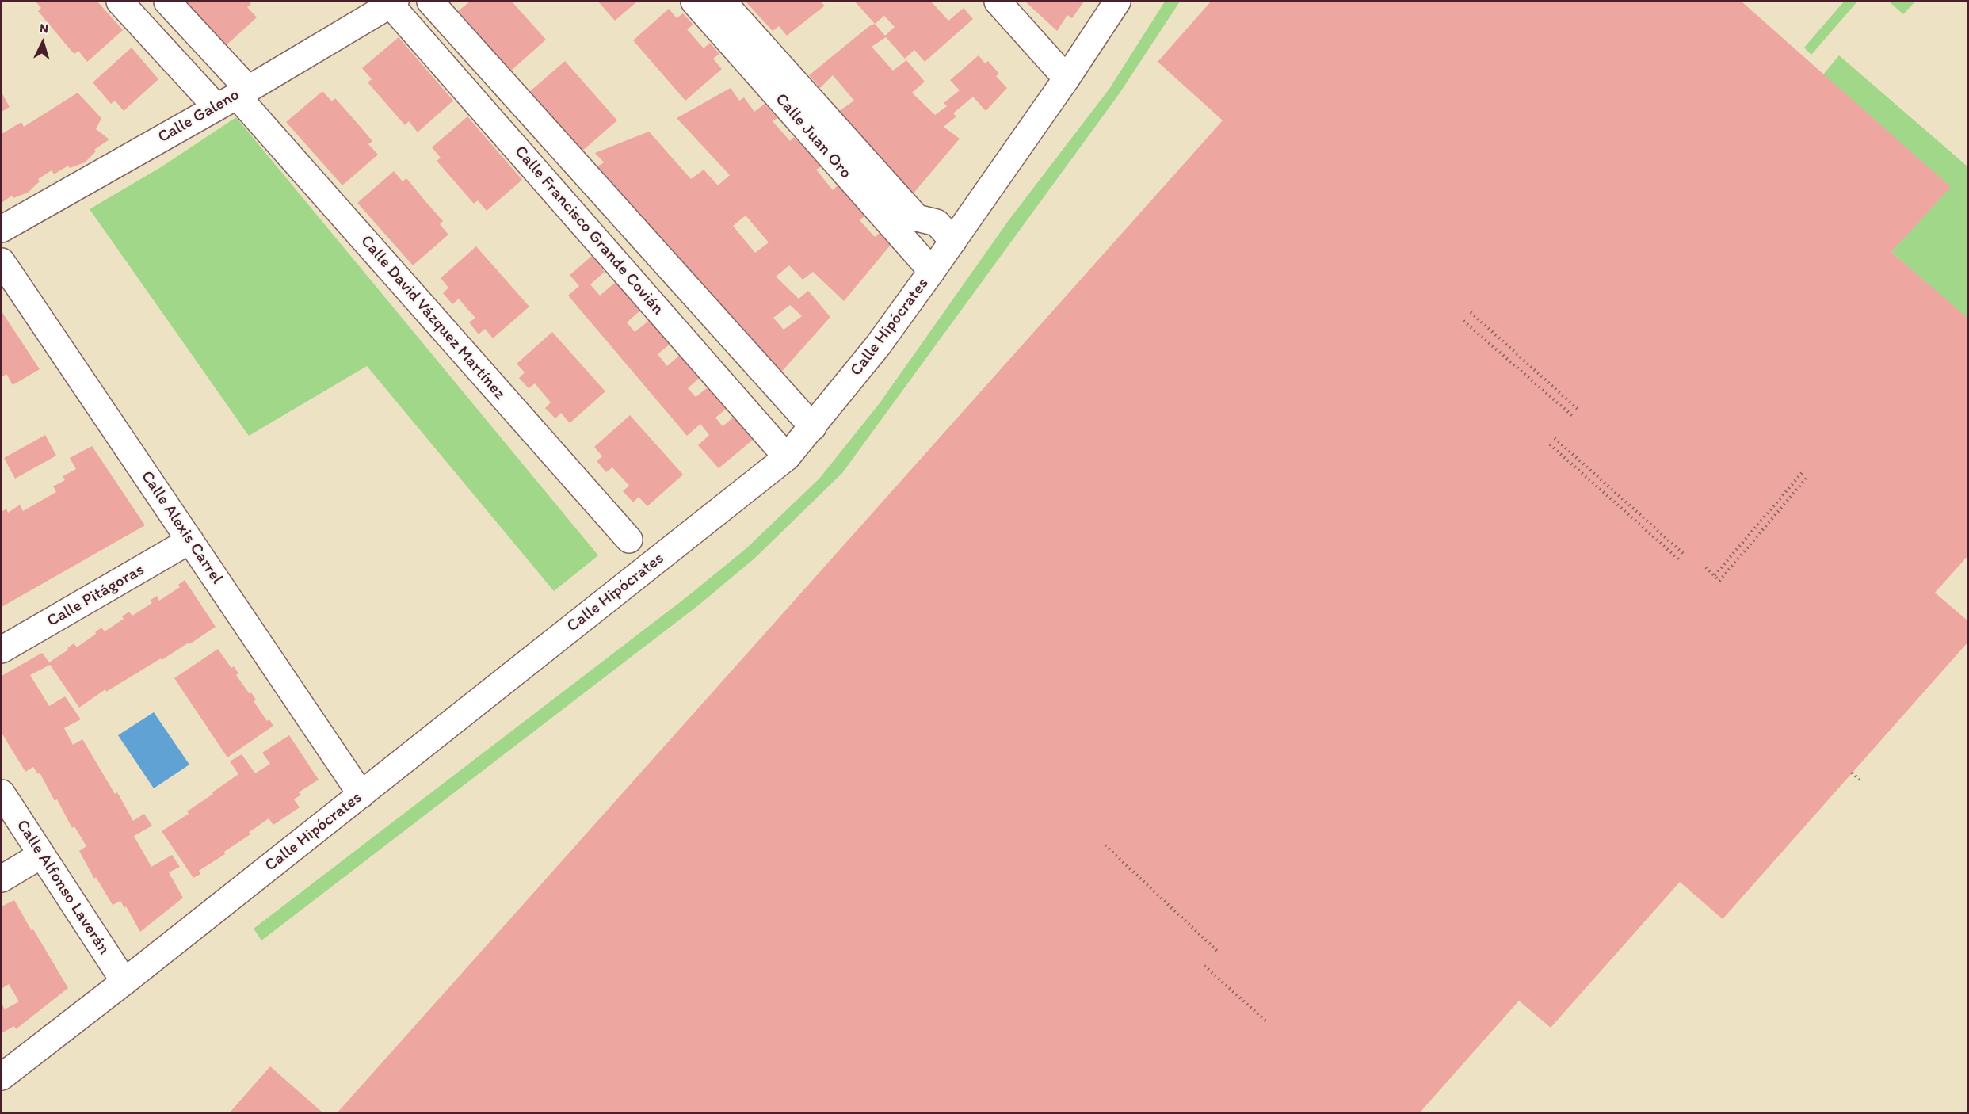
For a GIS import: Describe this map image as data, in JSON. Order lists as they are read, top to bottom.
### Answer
{
  "streets": {
    "street": [
      "Calle Galeno",
      "Calle Juan Oro",
      "Calle Francisco Grande Covián",
      "Calle David Vázquez Martínez",
      "Calle Hipócrates",
      "Calle Alexis Carrel",
      "Calle Pitágoras",
      "Calle Alfonso Laverán"
    ]
  },
  "crossings": [
    ["Calle Galeno", "Calle Francisco Grande Covián"],
    ["Calle Galeno", "Calle David Vázquez Martínez"],
    ["Calle Juan Oro", "Calle Hipócrates"],
    ["Calle Francisco Grande Covián", "Calle Hipócrates"],
    ["Calle Hipócrates", "Calle Alexis Carrel"],
    ["Calle Hipócrates", "Calle Alfonso Laverán"],
    ["Calle Alexis Carrel", "Calle Pitágoras"]
  ],
  "north": "top"
}
